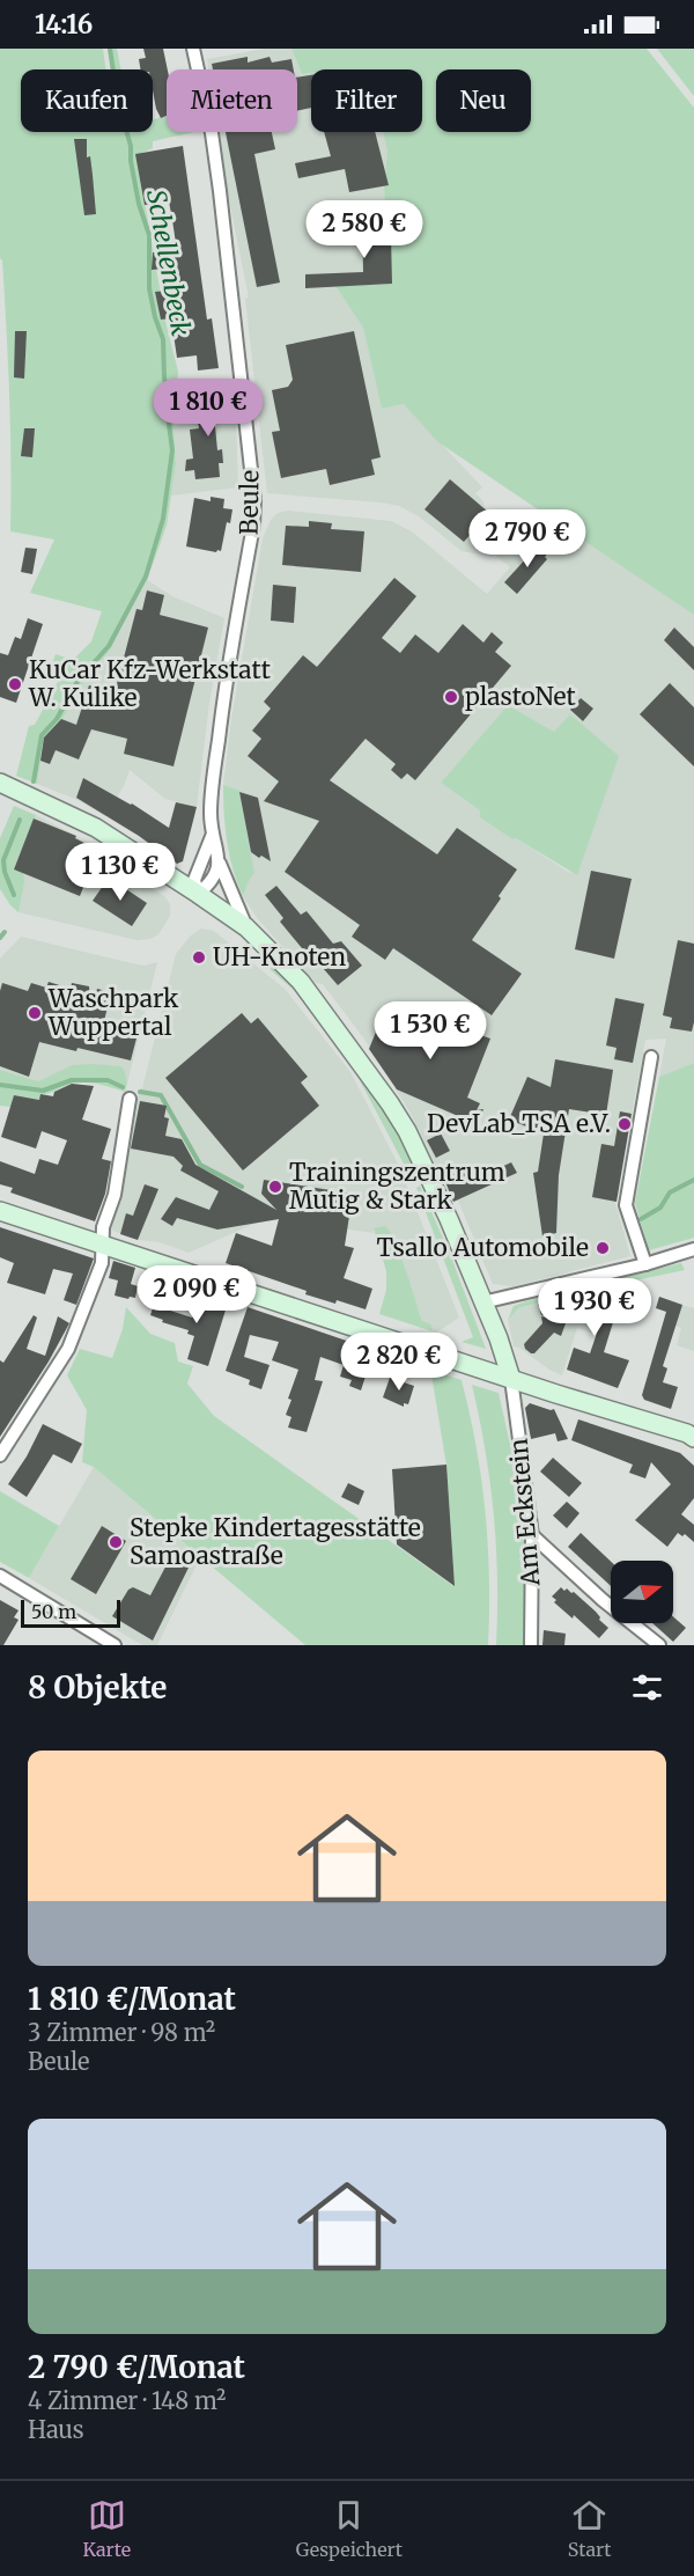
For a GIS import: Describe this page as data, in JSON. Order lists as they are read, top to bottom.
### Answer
{
  "streets": {
    "street": ["Beule", "Am Eckstein"]
  },
  "water": ["Schellenbeck"],
  "places": [
    "KuCar Kfz-Werkstatt W. Kulike",
    "plastoNet",
    "UH-Knoten",
    "Waschpark Wuppertal",
    "DevLab_TSA e.V.",
    "Trainingszentrum Mutig & Stark",
    "Tsallo Automobile",
    "Stepke Kindertagesstätte Samoastraße"
  ],
  "scale_bar": "50 m",
  "north": "right",
  "page": {
    "status": "14:16",
    "chip": [
      "Kaufen",
      "Mieten",
      "Filter",
      "Neu"
    ],
    "price": [
      "2 580 €",
      "1 810 €",
      "2 790 €",
      "1 130 €",
      "1 530 €",
      "2 090 €",
      "1 930 €",
      "2 820 €"
    ],
    "scale": "50 m",
    "heading": "8 Objekte",
    "list": [
      {
        "name": "1 810 €/Monat",
        "note": "3 Zimmer · 98 m² · Beule"
      },
      {
        "name": "2 790 €/Monat",
        "note": "4 Zimmer · 148 m² · Haus"
      }
    ],
    "tabs": ["Karte", "Gespeichert", "Start"]
  }
}
